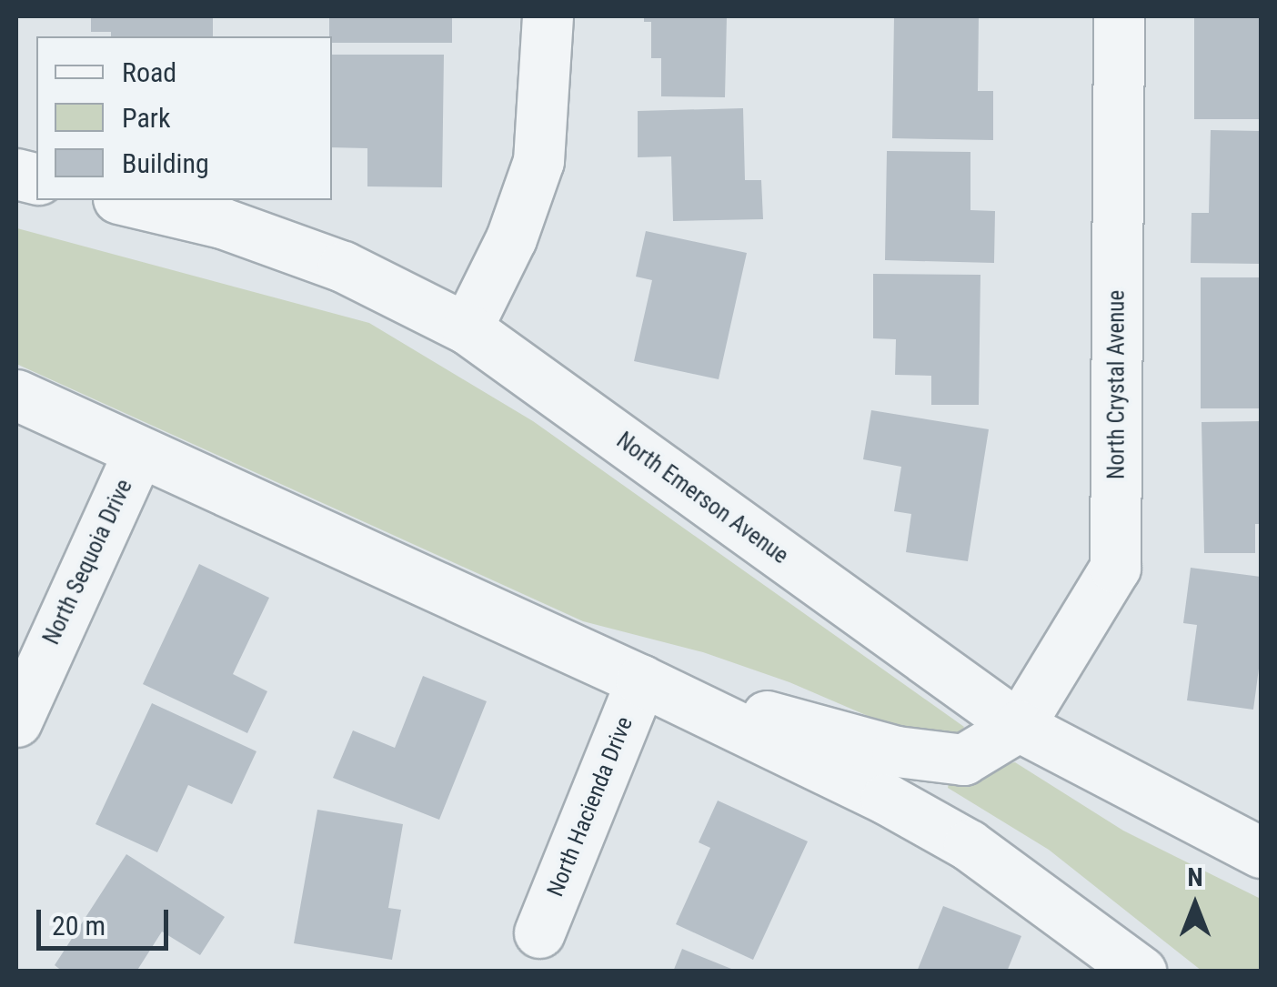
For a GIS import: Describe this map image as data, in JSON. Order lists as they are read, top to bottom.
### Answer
{
  "streets": {
    "street": [
      "North Crystal Avenue",
      "North Emerson Avenue",
      "North Sequoia Drive",
      "North Hacienda Drive"
    ]
  },
  "crossings": [
    ["North Crystal Avenue", "North Emerson Avenue"]
  ],
  "legend": ["Road", "Park", "Building"],
  "scale_bar": "20 m",
  "north": "top"
}
